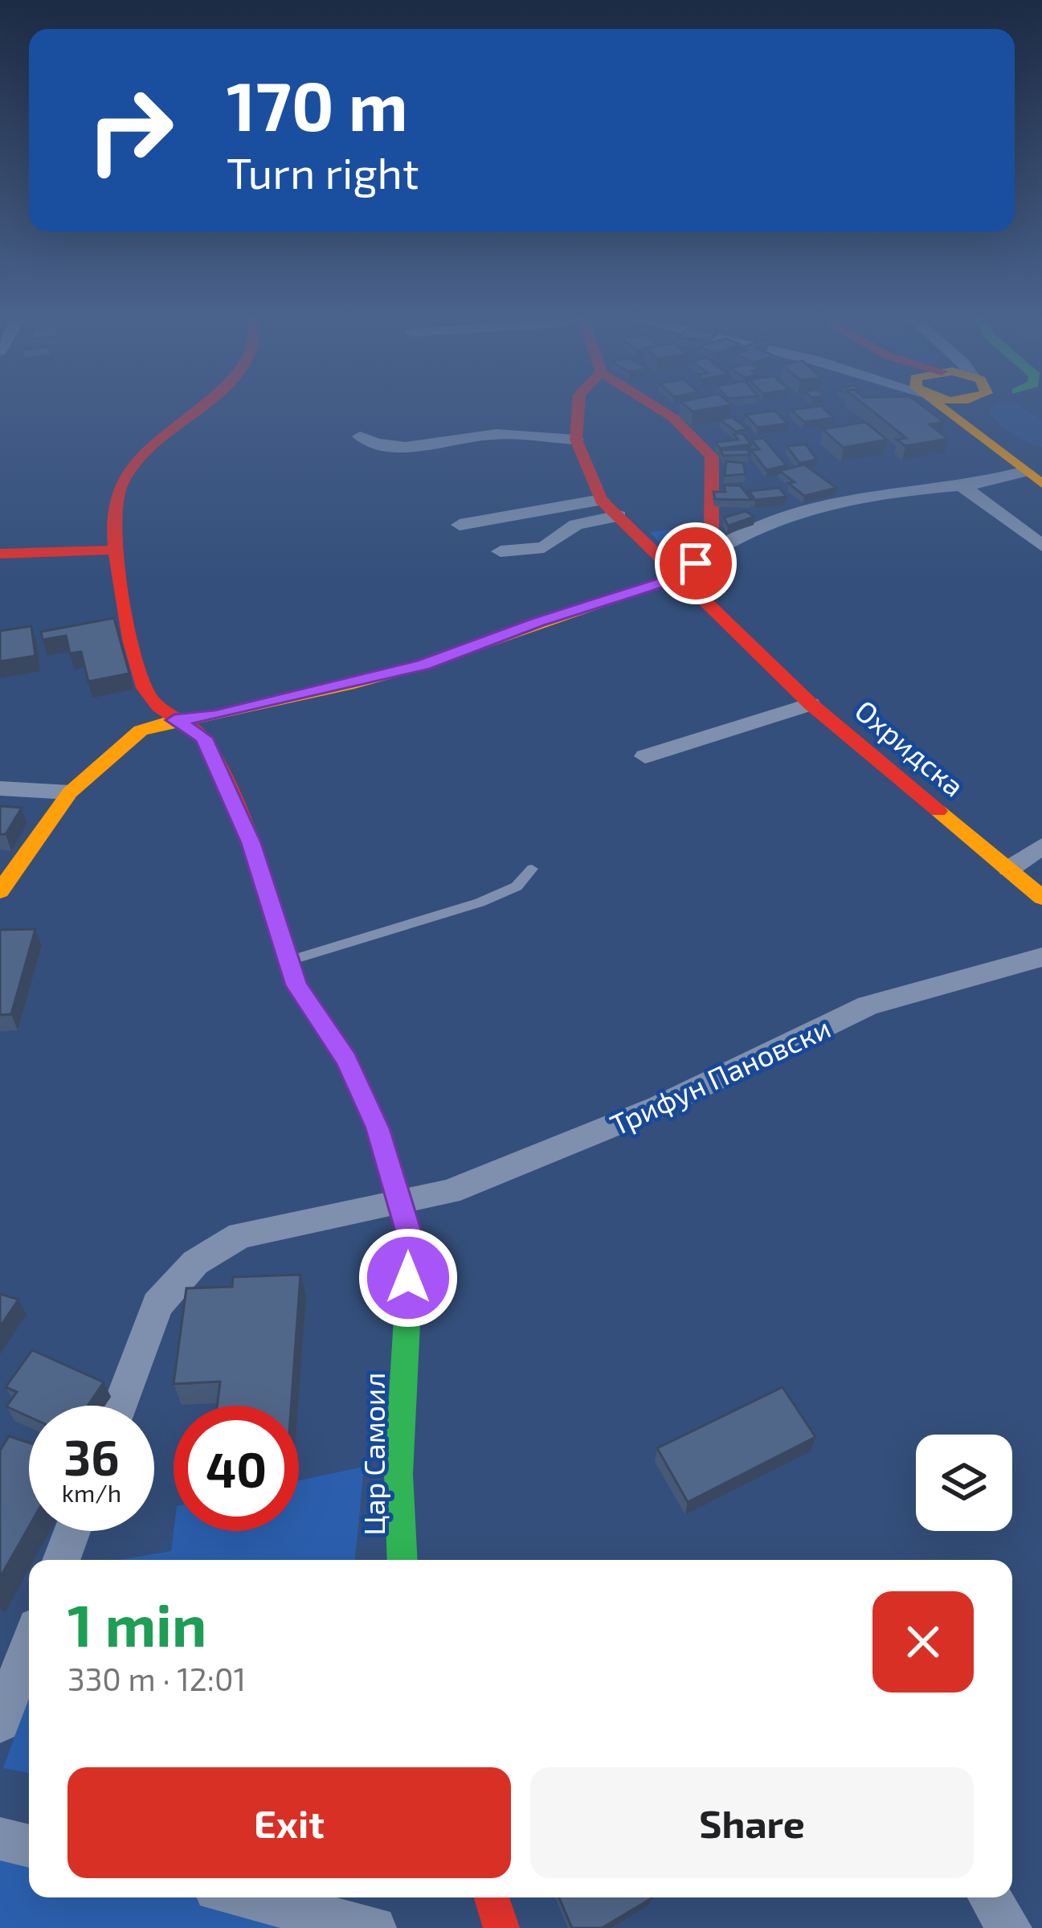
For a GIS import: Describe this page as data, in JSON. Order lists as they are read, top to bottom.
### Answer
{
  "streets": {
    "street": ["Охридска", "Трифун Пановски", "Цар Самоил"]
  },
  "crossings": [
    ["Трифун Пановски", "Цар Самоил"]
  ],
  "page": {
    "turn": ["170 m", "Turn right"],
    "speed": "36 km/h",
    "limit": "40",
    "heading": ["1 min", "330 m · 12:01"],
    "buttons": ["Exit", "Share"]
  }
}
